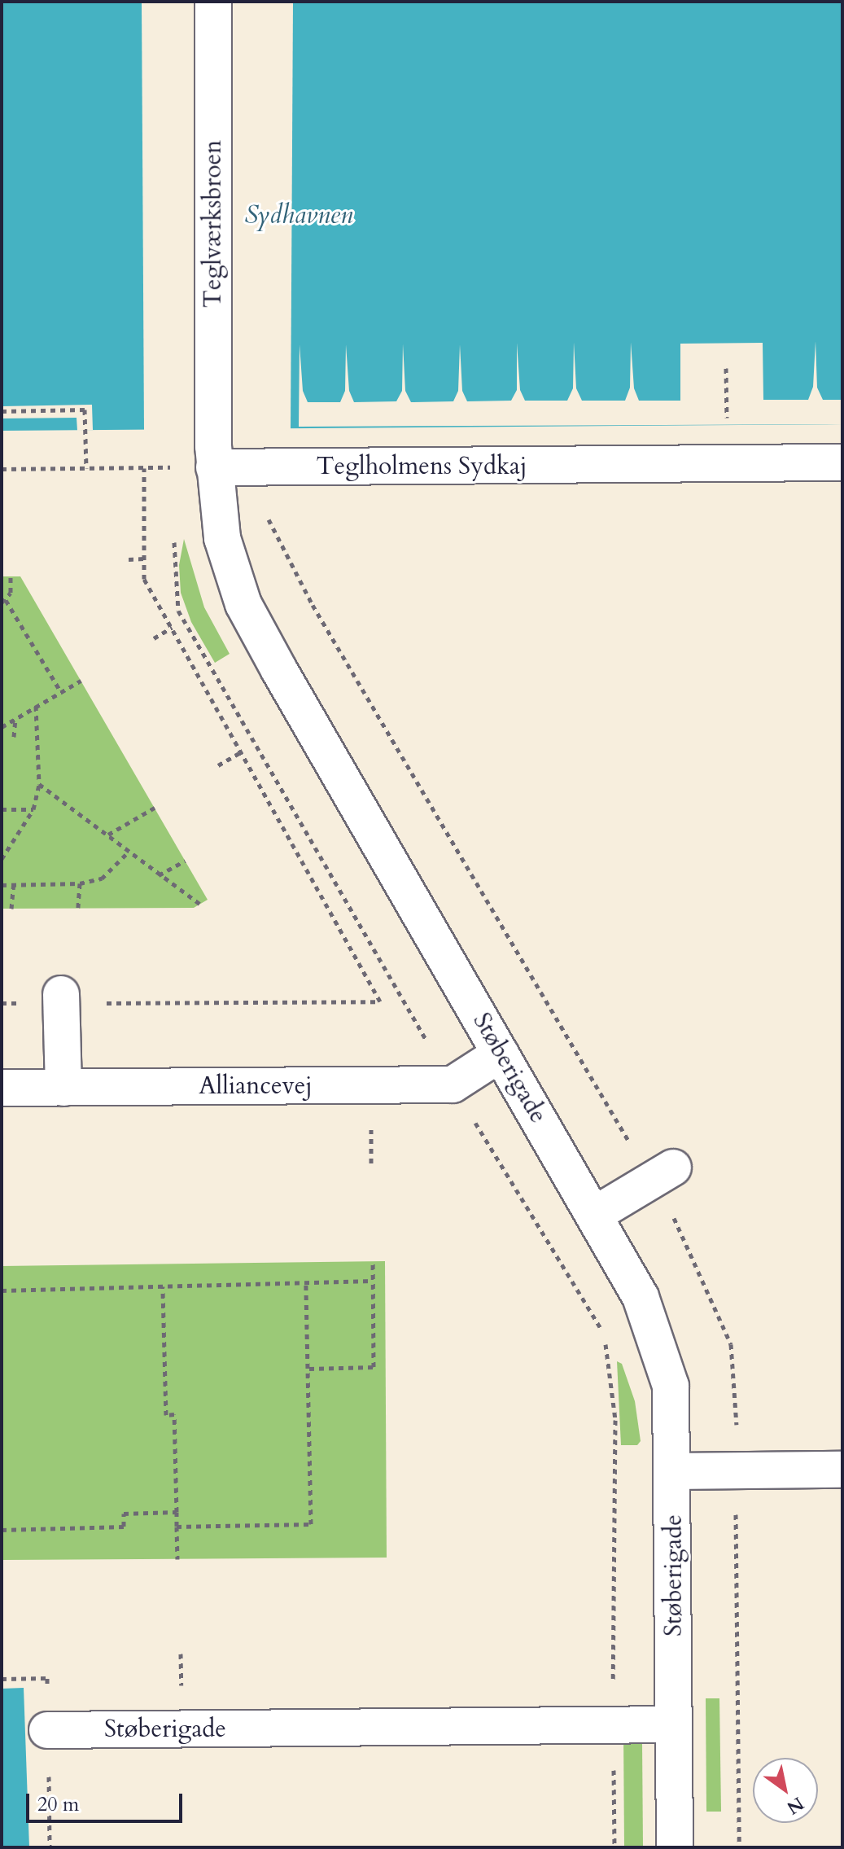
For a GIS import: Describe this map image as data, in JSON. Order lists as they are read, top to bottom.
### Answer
{
  "streets": {
    "street": [
      "Teglværksbroen",
      "Teglholmens Sydkaj",
      "Støberigade",
      "Alliancevej"
    ]
  },
  "crossings": [
    ["Teglværksbroen", "Teglholmens Sydkaj"],
    ["Teglværksbroen", "Støberigade"],
    ["Teglholmens Sydkaj", "Støberigade"],
    ["Støberigade", "Alliancevej"]
  ],
  "water": ["Sydhavnen"],
  "scale_bar": "20 m",
  "north": "bottom right"
}
